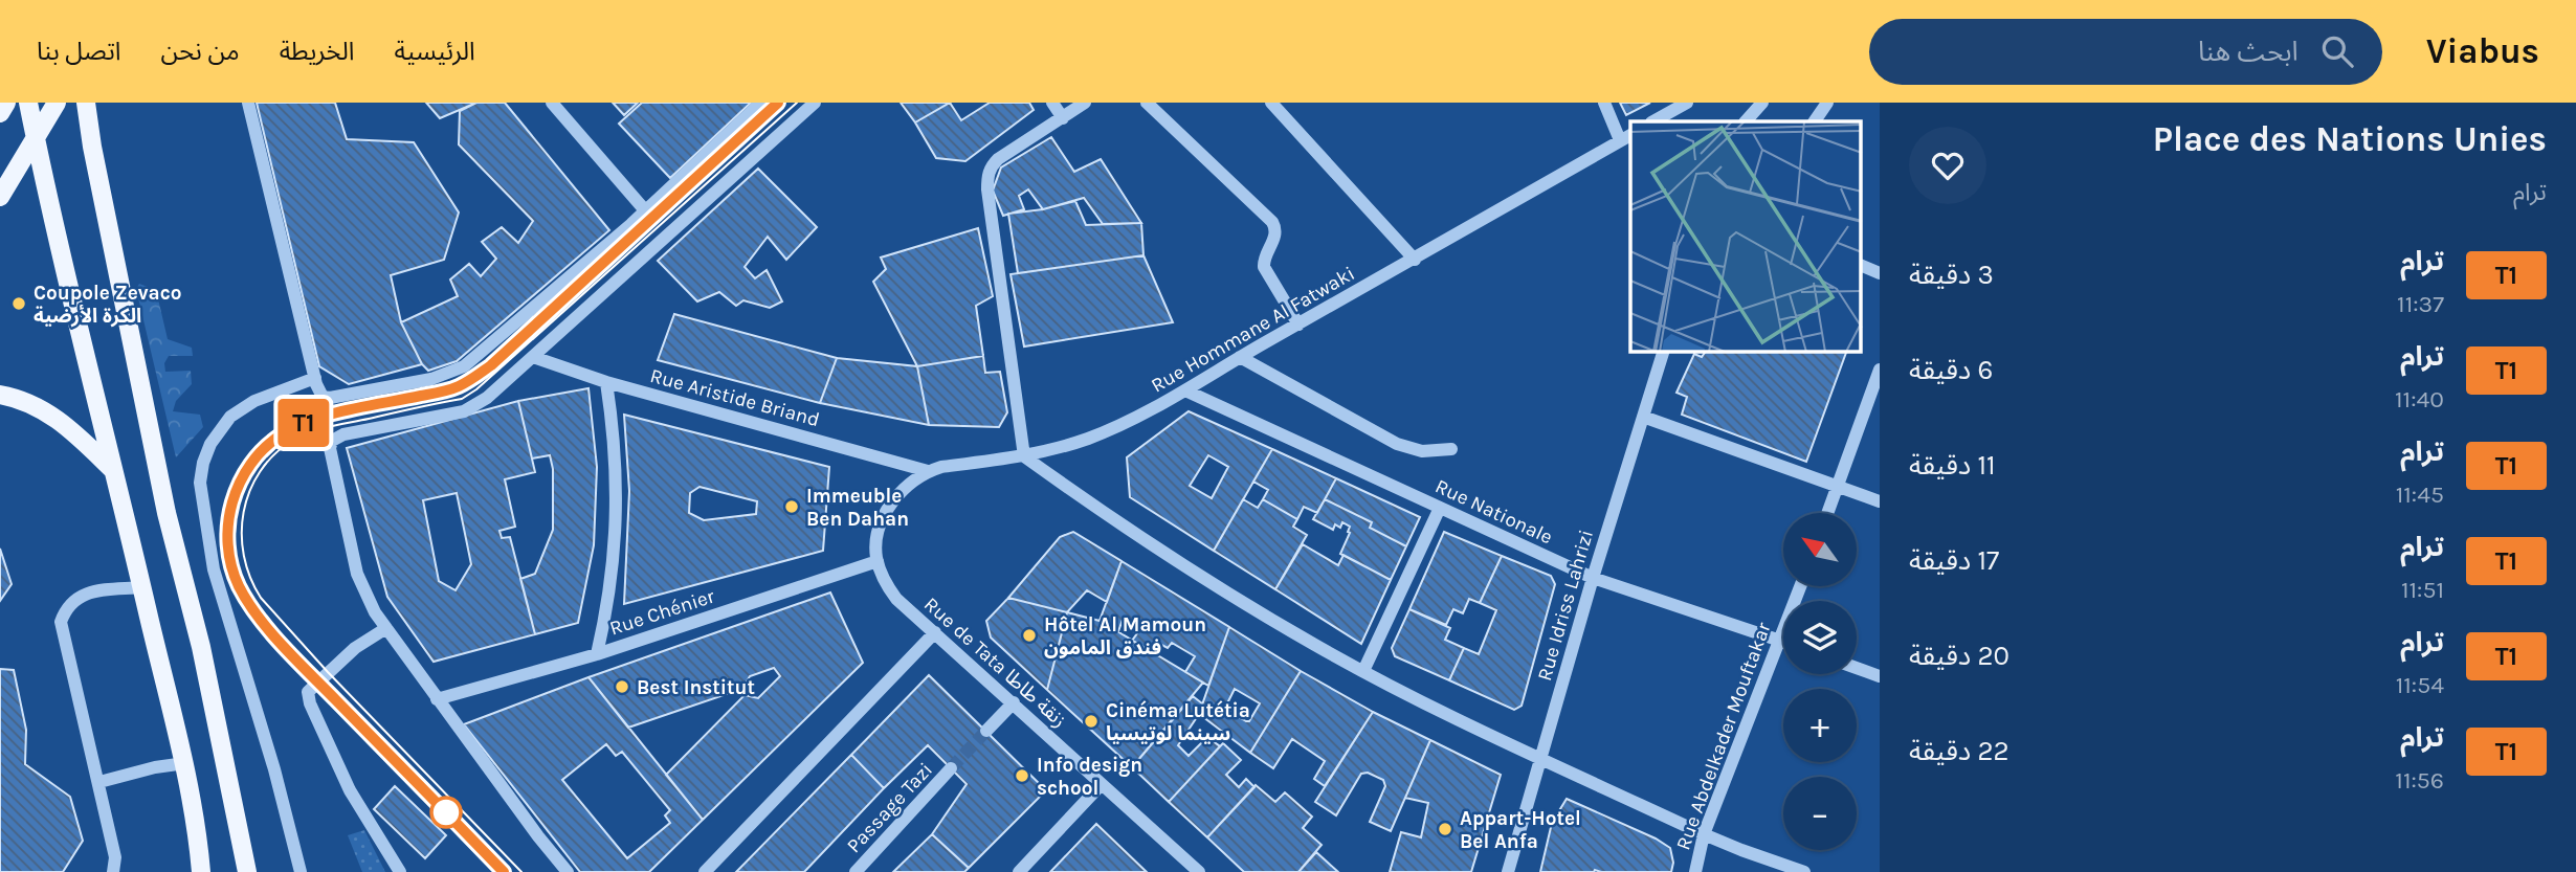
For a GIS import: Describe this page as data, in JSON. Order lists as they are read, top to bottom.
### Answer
{
  "streets": {
    "street": [
      "Rue Hommane Al Fatwaki",
      "Rue Aristide Briand",
      "Rue Nationale",
      "Rue Idriss Lahrizi",
      "Rue Chénier",
      "Rue de Tata زنقة طاطا",
      "Rue Abdelkader Mouftakar",
      "Passage Tazi"
    ]
  },
  "crossings": [
    ["Rue Hommane Al Fatwaki", "Rue Aristide Briand"],
    ["Rue Hommane Al Fatwaki", "Rue Nationale"],
    ["Rue Hommane Al Fatwaki", "Rue Chénier"],
    ["Rue Hommane Al Fatwaki", "Rue de Tata زنقة طاطا"],
    ["Rue Nationale", "Rue Idriss Lahrizi"],
    ["Rue Nationale", "Rue Abdelkader Mouftakar"],
    ["Rue Chénier", "Rue de Tata زنقة طاطا"]
  ],
  "places": [
    "Coupole Zevaco الكرة الأرضية",
    "Immeuble Ben Dahan",
    "Hôtel Al Mamoun فندق المامون",
    "Best Institut",
    "Cinéma Lutétia سينما لوتيسيا",
    "Info design school",
    "Appart-Hotel Bel Anfa"
  ],
  "lines": ["tram line T1"],
  "north": "top left",
  "page": {
    "header": "Viabus",
    "search": "ابحث هنا",
    "nav": [
      "الرئيسية",
      "الخريطة",
      "من نحن",
      "اتصل بنا"
    ],
    "heading": ["Place des Nations Unies", "ترام"],
    "on_map": "T1",
    "list": [
      {
        "mark": "T1",
        "name": "ترام",
        "note": "11:37",
        "value": "3 دقيقة"
      },
      {
        "mark": "T1",
        "name": "ترام",
        "note": "11:40",
        "value": "6 دقيقة"
      },
      {
        "mark": "T1",
        "name": "ترام",
        "note": "11:45",
        "value": "11 دقيقة"
      },
      {
        "mark": "T1",
        "name": "ترام",
        "note": "11:51",
        "value": "17 دقيقة"
      },
      {
        "mark": "T1",
        "name": "ترام",
        "note": "11:54",
        "value": "20 دقيقة"
      },
      {
        "mark": "T1",
        "name": "ترام",
        "note": "11:56",
        "value": "22 دقيقة"
      }
    ],
    "map_buttons": ["+", "−"]
  }
}
